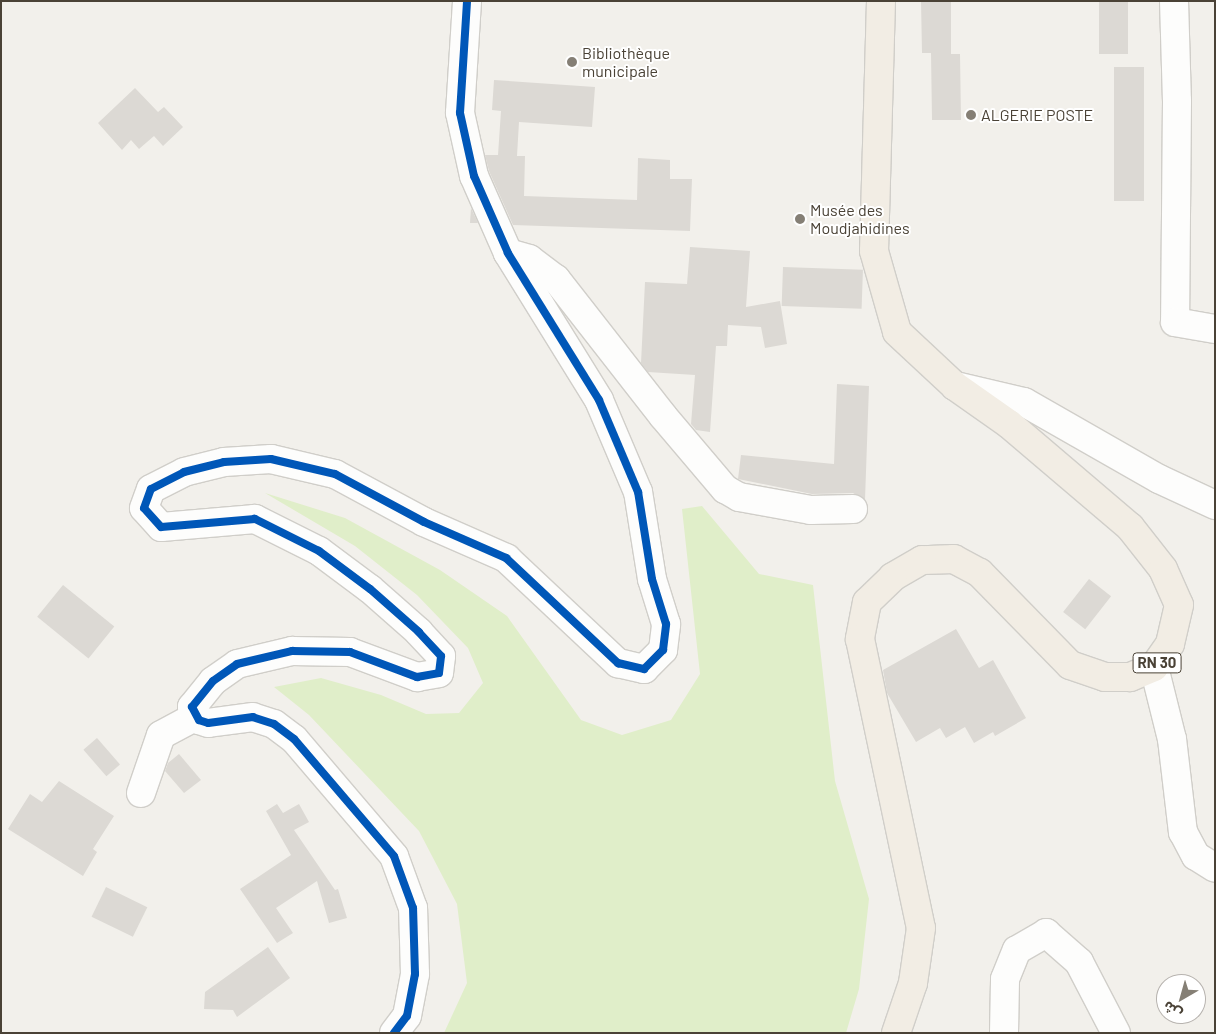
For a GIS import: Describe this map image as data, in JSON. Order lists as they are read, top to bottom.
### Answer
{
  "streets": {
    "main road": ["RN 30"]
  },
  "places": ["Bibliothèque municipale", "ALGERIE POSTE", "Musée des Moudjahidines"],
  "north": "bottom left"
}
